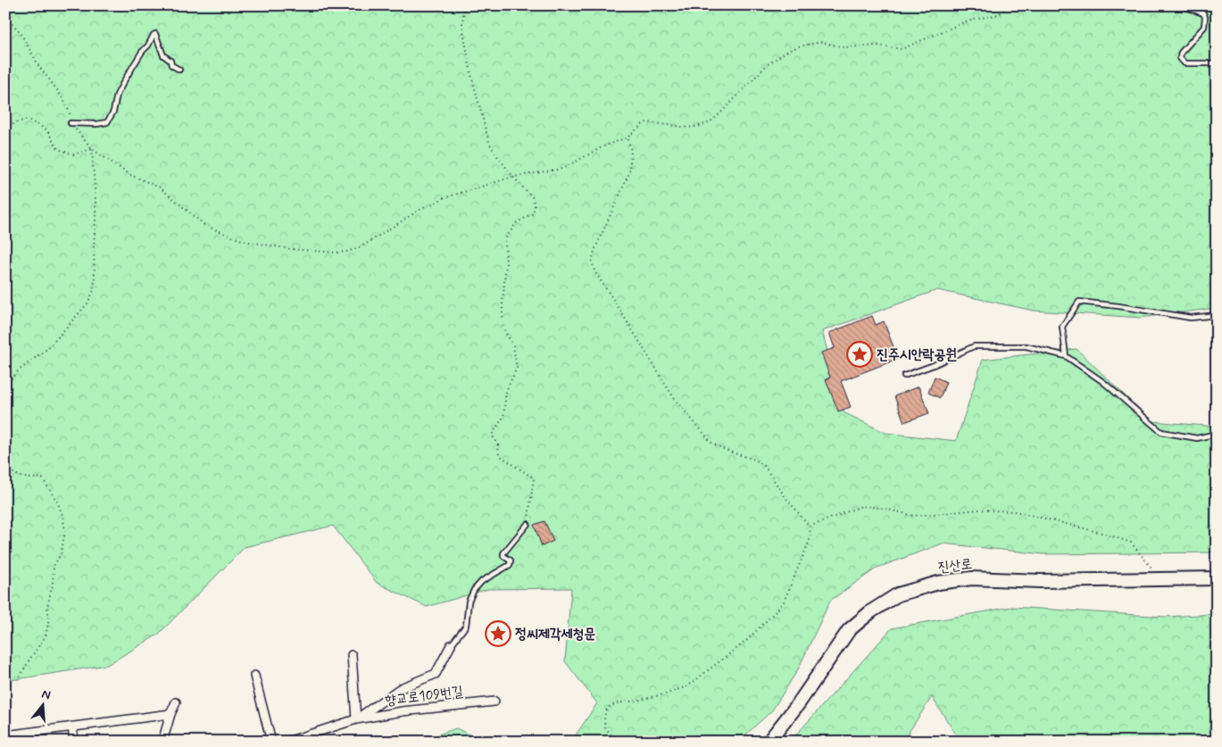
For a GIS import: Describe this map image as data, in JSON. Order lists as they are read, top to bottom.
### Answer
{
  "streets": {
    "street": ["진산로", "향교로109번길"]
  },
  "places": {
    "place": ["진주시안락공원", "정씨제각세청문"]
  },
  "north": "top"
}
